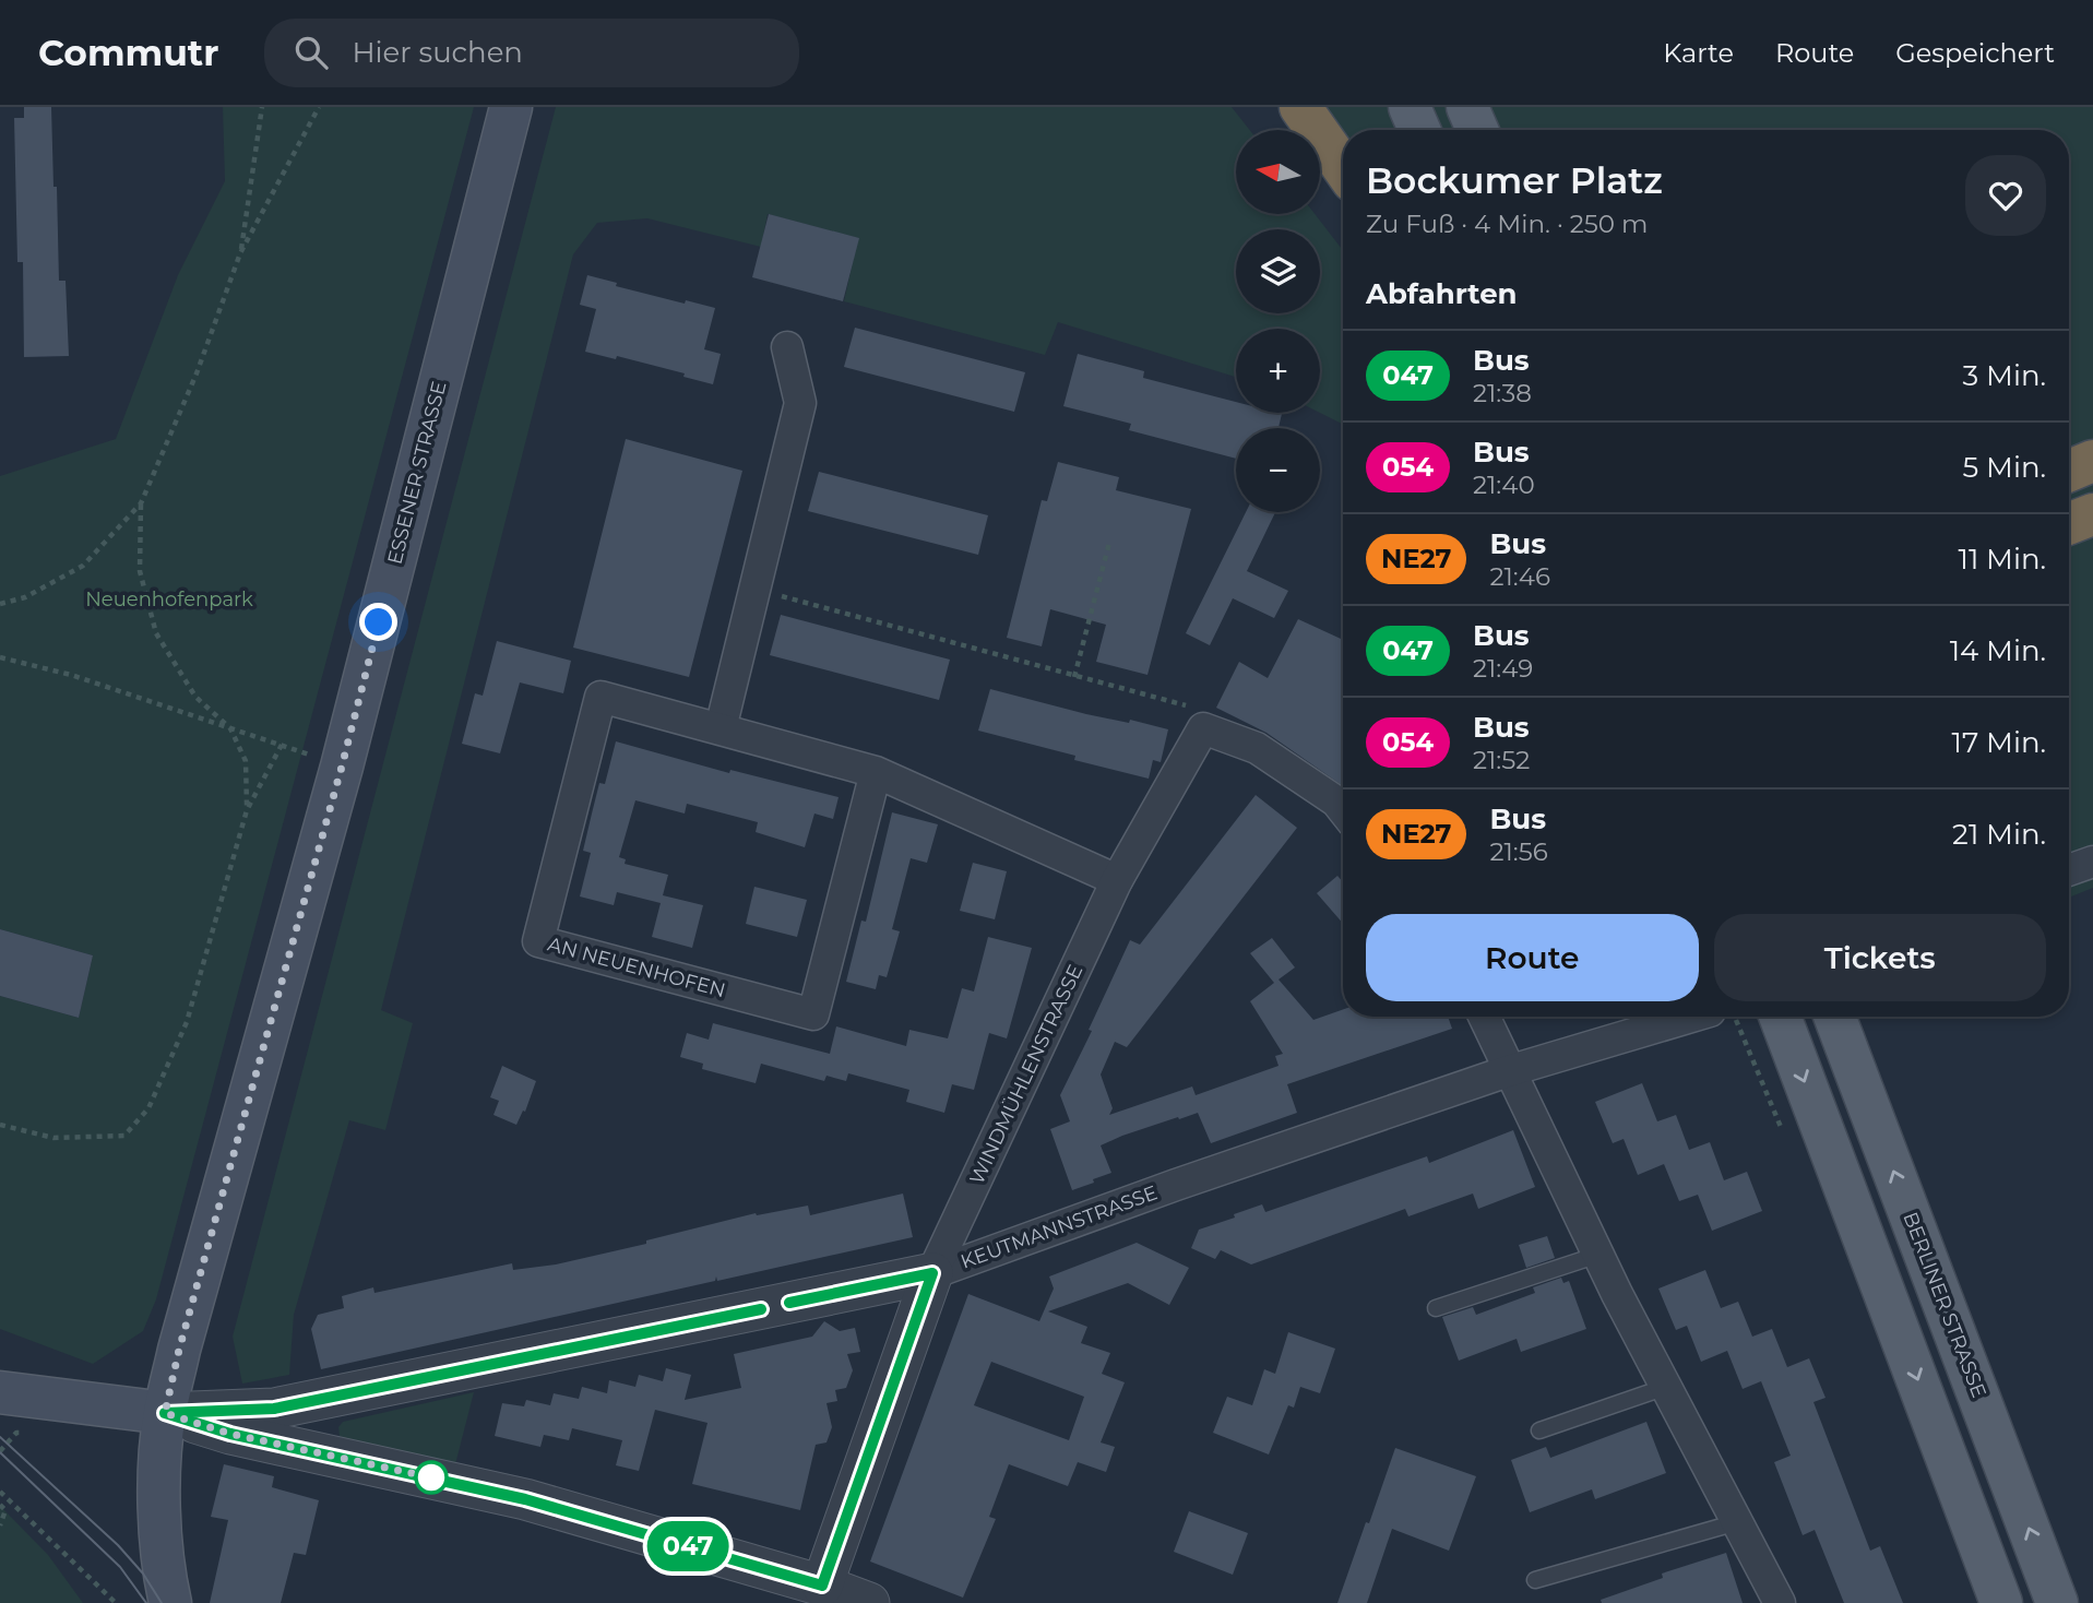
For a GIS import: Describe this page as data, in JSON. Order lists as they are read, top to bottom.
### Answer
{
  "streets": {
    "main road": ["ESSENER STRASSE", "BERLINER STRASSE"],
    "street": ["AN NEUENHOFEN", "WINDMÜHLENSTRASSE", "KEUTMANNSTRASSE"]
  },
  "crossings": [
    ["ESSENER STRASSE", "KEUTMANNSTRASSE"],
    ["AN NEUENHOFEN", "WINDMÜHLENSTRASSE"],
    ["WINDMÜHLENSTRASSE", "KEUTMANNSTRASSE"]
  ],
  "parks": ["Neuenhofenpark"],
  "lines": ["bus line 047"],
  "north": "left",
  "page": {
    "header": "Commutr",
    "search": "Hier suchen",
    "nav": ["Karte", "Route", "Gespeichert"],
    "on_map": "047",
    "map_buttons": ["+", "−"],
    "heading": [
      ["Bockumer Platz", "Zu Fuß · 4 Min. · 250 m"],
      "Abfahrten"
    ],
    "list": [
      {
        "mark": "047",
        "name": "Bus",
        "note": "21:38",
        "value": "3 Min."
      },
      {
        "mark": "054",
        "name": "Bus",
        "note": "21:40",
        "value": "5 Min."
      },
      {
        "mark": "NE27",
        "name": "Bus",
        "note": "21:46",
        "value": "11 Min."
      },
      {
        "mark": "047",
        "name": "Bus",
        "note": "21:49",
        "value": "14 Min."
      },
      {
        "mark": "054",
        "name": "Bus",
        "note": "21:52",
        "value": "17 Min."
      },
      {
        "mark": "NE27",
        "name": "Bus",
        "note": "21:56",
        "value": "21 Min."
      }
    ],
    "buttons": ["Route", "Tickets"]
  }
}
